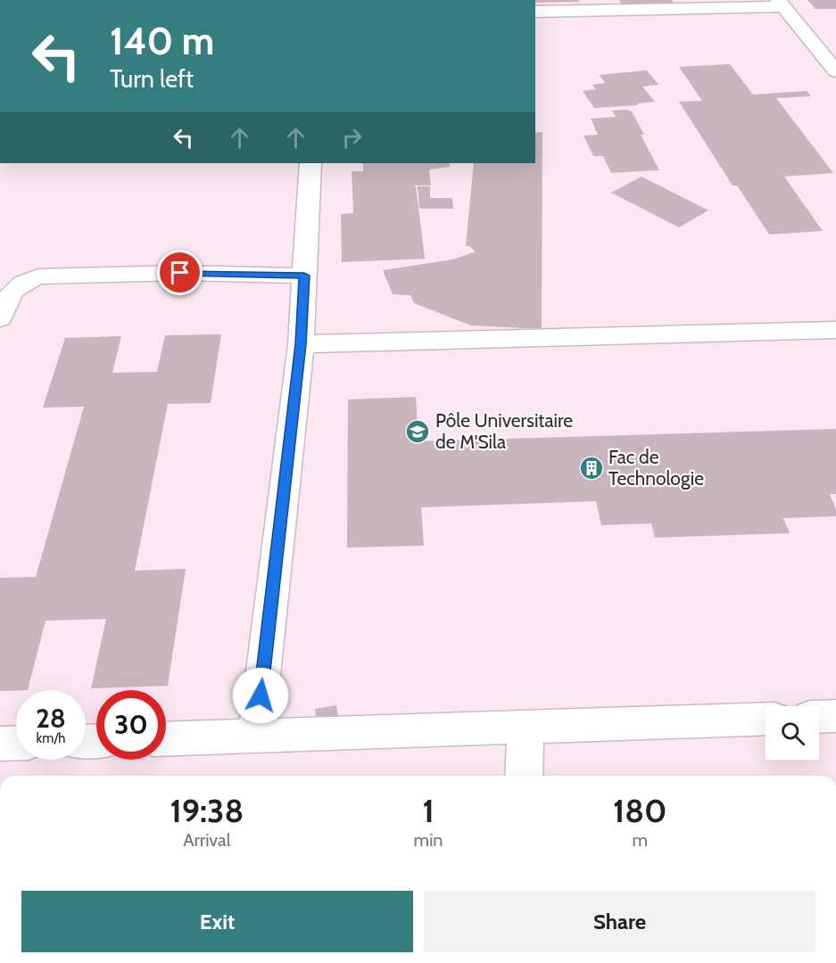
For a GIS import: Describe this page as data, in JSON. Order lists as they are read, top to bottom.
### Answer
{
  "places": {
    "school or university": ["Pôle Universitaire de M'Sila"],
    "building": ["Fac de Technologie"]
  },
  "page": {
    "turn": ["140 m", "Turn left"],
    "speed": "28 km/h",
    "limit": "30",
    "eta": [
      "19:38",
      "Arrival",
      "1",
      "min",
      "180",
      "m"
    ],
    "buttons": ["Exit", "Share"]
  }
}
